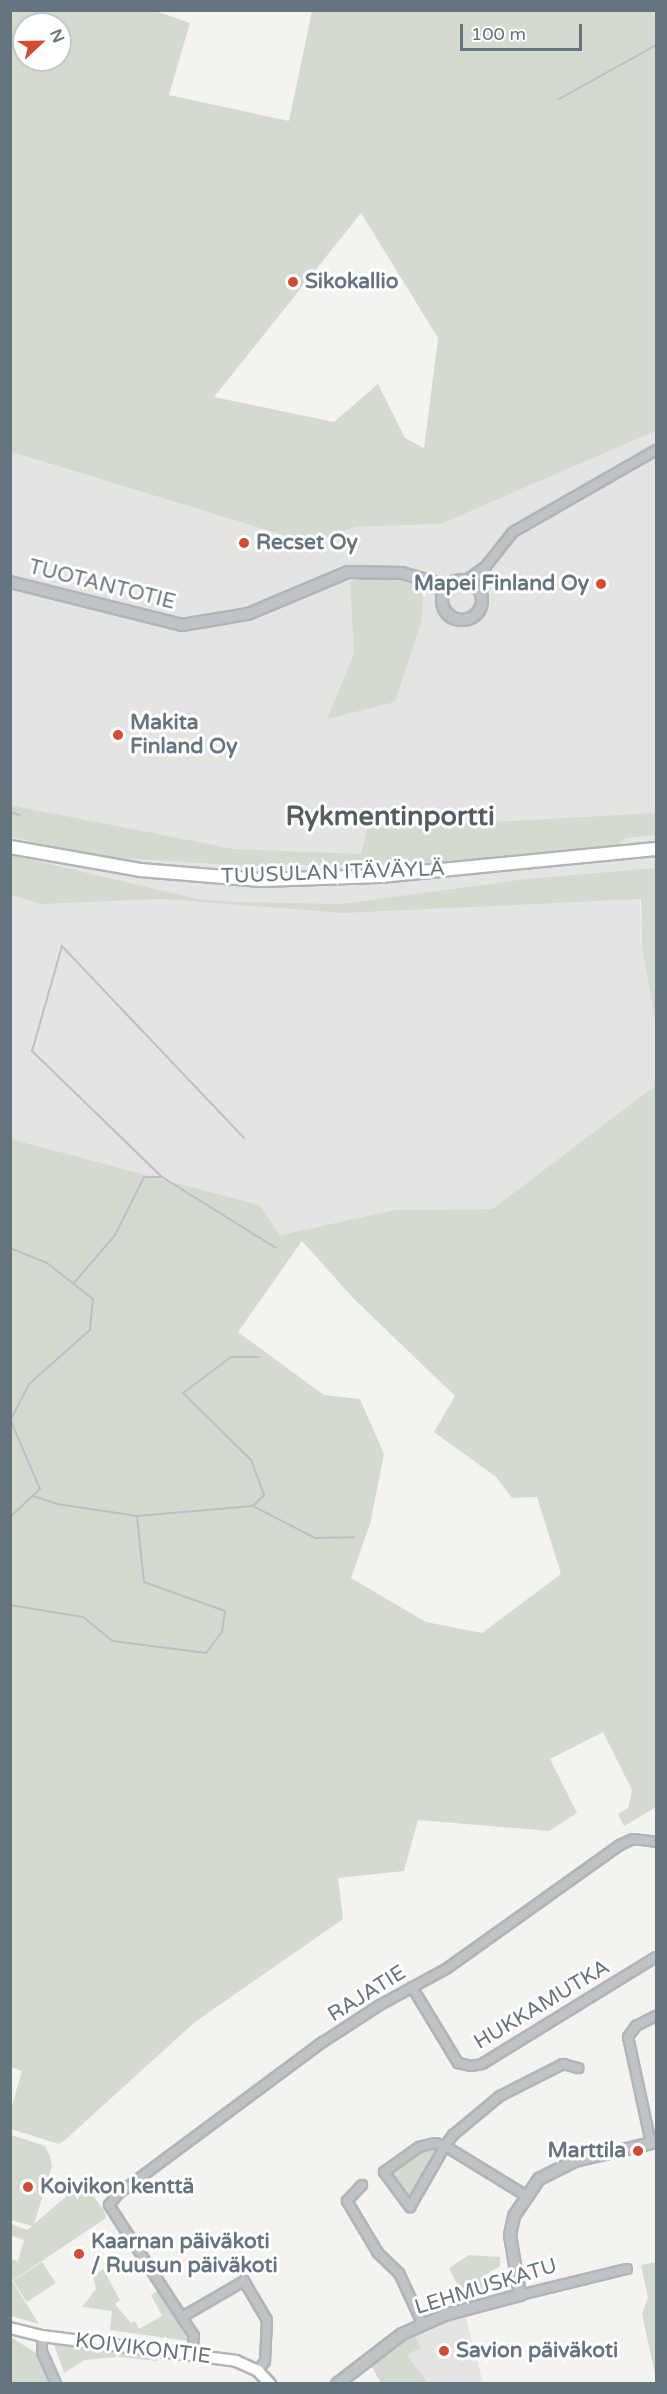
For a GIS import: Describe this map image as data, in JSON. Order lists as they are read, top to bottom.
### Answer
{
  "streets": {
    "main road": ["TUUSULAN ITÄVÄYLÄ", "KOIVIKONTIE"],
    "street": [
      "TUOTANTOTIE",
      "RAJATIE",
      "HUKKAMUTKA",
      "LEHMUSKATU"
    ]
  },
  "crossings": [
    ["RAJATIE", "HUKKAMUTKA"]
  ],
  "districts": ["Rykmentinportti"],
  "places": [
    "Sikokallio",
    "Recset Oy",
    "Mapei Finland Oy",
    "Makita Finland Oy",
    "Marttila",
    "Koivikon kenttä",
    "Kaarnan päiväkoti / Ruusun päiväkoti",
    "Savion päiväkoti"
  ],
  "scale_bar": "100 m",
  "north": "right"
}
